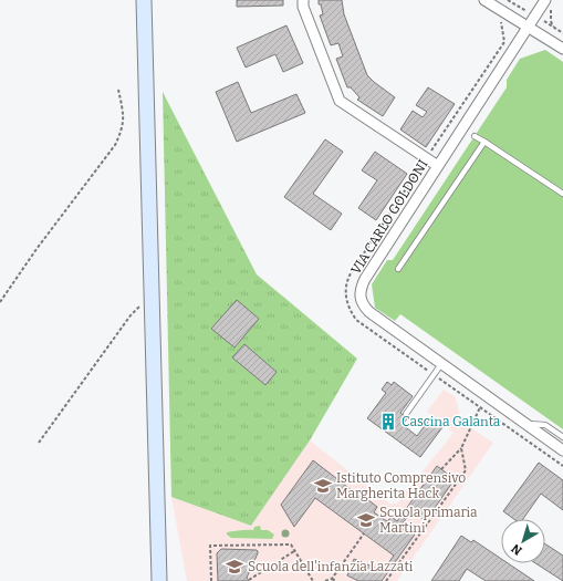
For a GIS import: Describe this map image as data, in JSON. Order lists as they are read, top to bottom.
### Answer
{
  "streets": {
    "street": ["VIA CARLO GOLDONI"]
  },
  "places": {
    "building": ["Cascina Galanta"],
    "school or university": ["Istituto Comprensivo Margherita Hack", "Scuola primaria Martini", "Scuola dell'infanzia Lazzati"]
  },
  "north": "bottom left"
}
